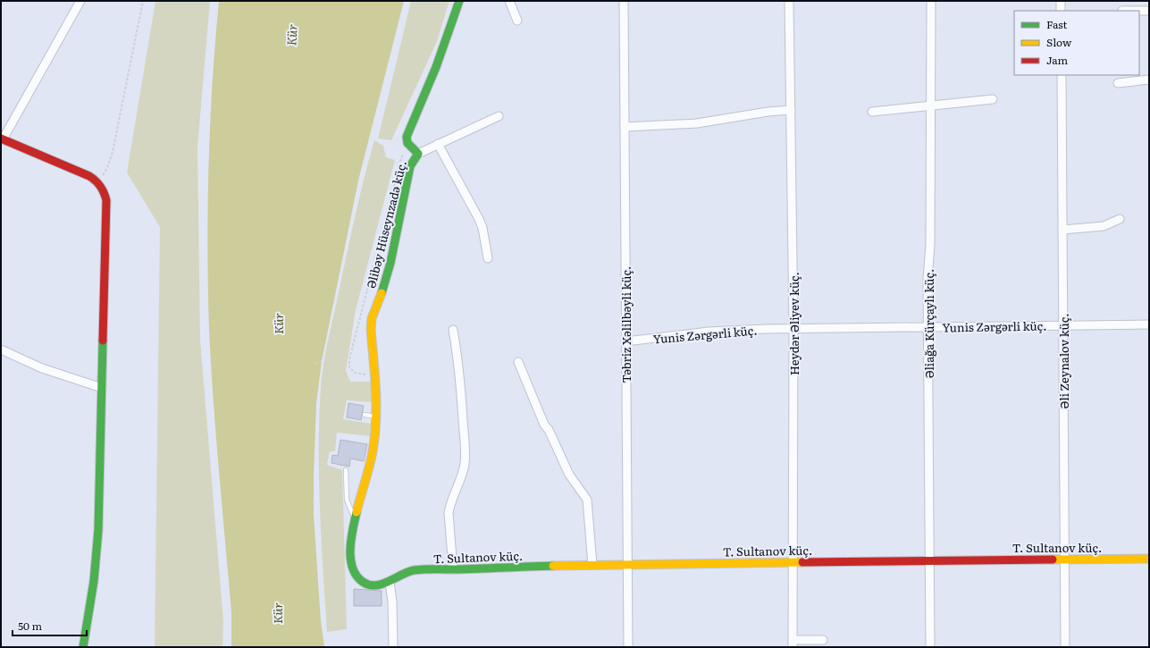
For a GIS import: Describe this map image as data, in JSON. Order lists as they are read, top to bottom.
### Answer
{
  "streets": {
    "street": [
      "Əlibəy Hüseynzadə küç.",
      "Heydər Əliyev küç.",
      "Əliağa Kürçaylı küç.",
      "Təbriz Xəlilbəyli küç.",
      "Yunis Zərgərli küç.",
      "Əli Zeynalov küç.",
      "T. Sultanov küç."
    ]
  },
  "crossings": [
    ["Əlibəy Hüseynzadə küç.", "T. Sultanov küç."],
    ["Heydər Əliyev küç.", "Yunis Zərgərli küç."],
    ["Heydər Əliyev küç.", "T. Sultanov küç."],
    ["Əliağa Kürçaylı küç.", "Yunis Zərgərli küç."],
    ["Əliağa Kürçaylı küç.", "T. Sultanov küç."],
    ["Təbriz Xəlilbəyli küç.", "Yunis Zərgərli küç."],
    ["Təbriz Xəlilbəyli küç.", "T. Sultanov küç."],
    ["Yunis Zərgərli küç.", "Əli Zeynalov küç."],
    ["Əli Zeynalov küç.", "T. Sultanov küç."]
  ],
  "water": ["Kür"],
  "legend": ["Fast", "Slow", "Jam"],
  "scale_bar": "50 m"
}
